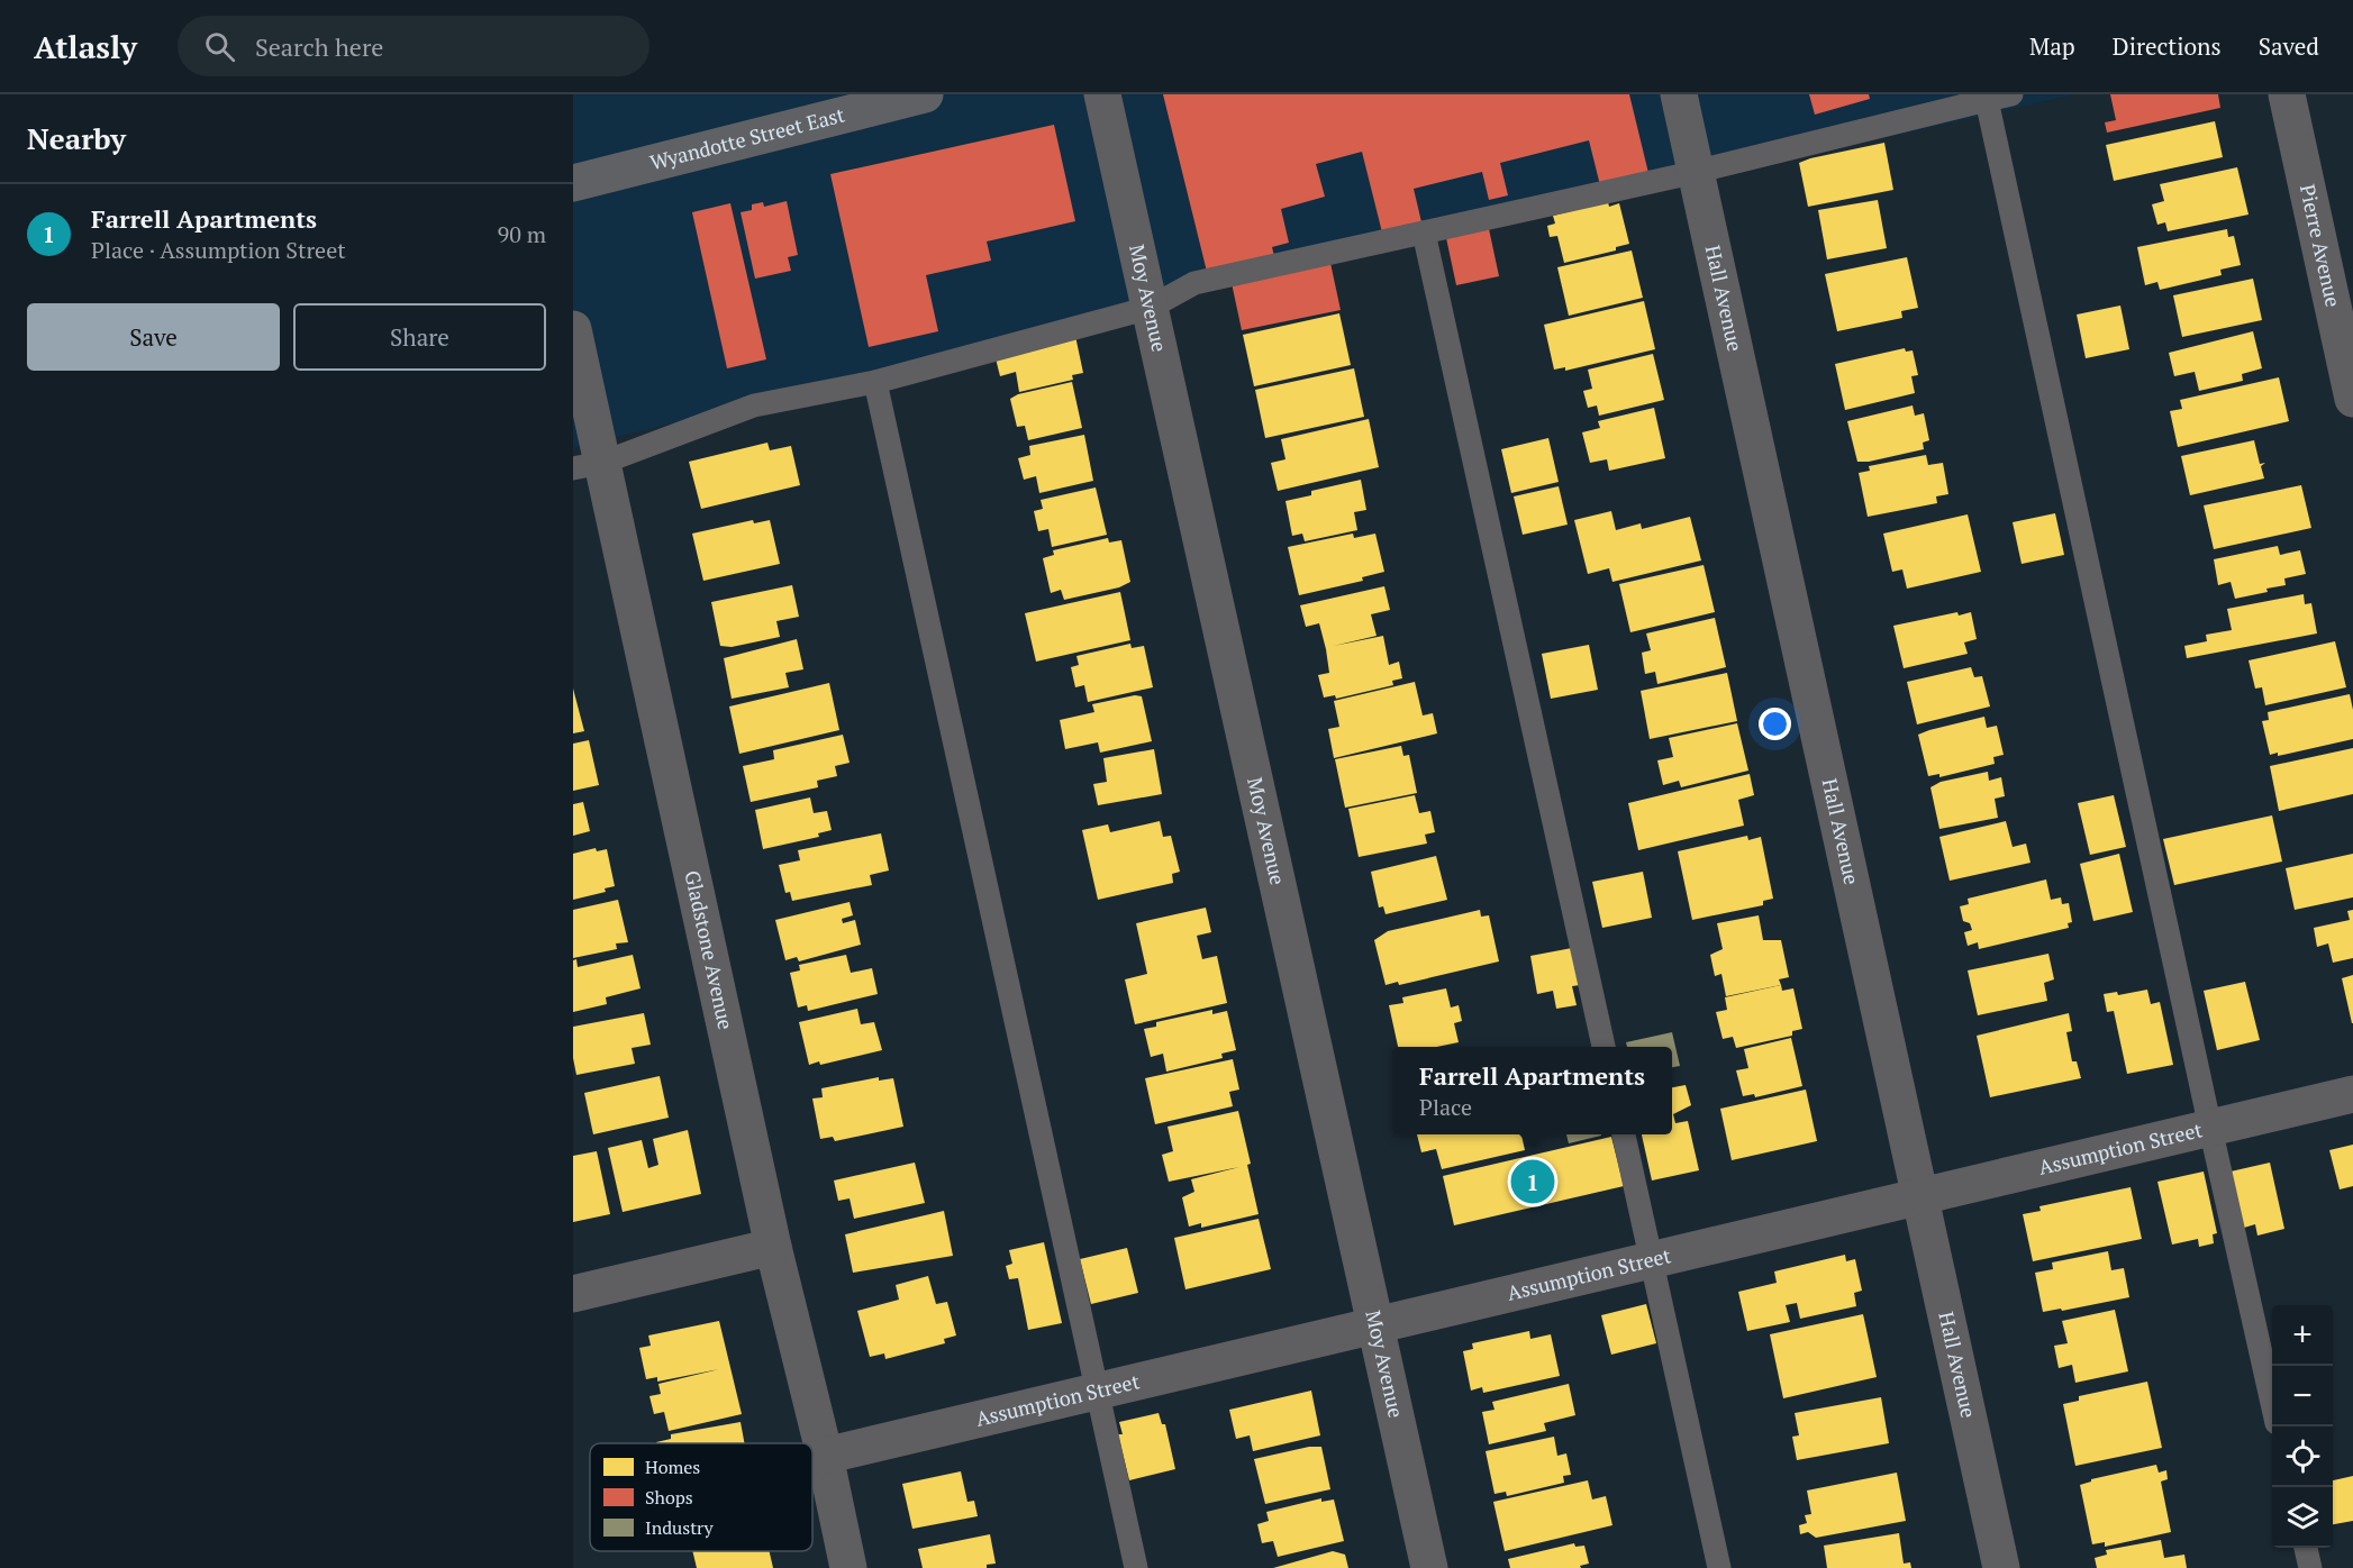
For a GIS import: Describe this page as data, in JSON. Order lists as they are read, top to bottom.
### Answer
{
  "streets": {
    "main road": ["Wyandotte Street East"],
    "street": [
      "Pierre Avenue",
      "Hall Avenue",
      "Moy Avenue",
      "Gladstone Avenue",
      "Assumption Street"
    ]
  },
  "crossings": [
    ["Hall Avenue", "Assumption Street"],
    ["Moy Avenue", "Assumption Street"],
    ["Gladstone Avenue", "Assumption Street"]
  ],
  "legend": ["Homes", "Shops", "Industry"],
  "page": {
    "header": "Atlasly",
    "search": "Search here",
    "nav": ["Map", "Directions", "Saved"],
    "heading": "Nearby",
    "list": [
      {
        "mark": "1",
        "name": "Farrell Apartments",
        "note": "Place · Assumption Street",
        "value": "90 m"
      }
    ],
    "buttons": ["Save", "Share"],
    "popup": ["Farrell Apartments", "Place"],
    "pins": "1",
    "map_buttons": ["+", "−"]
  }
}
